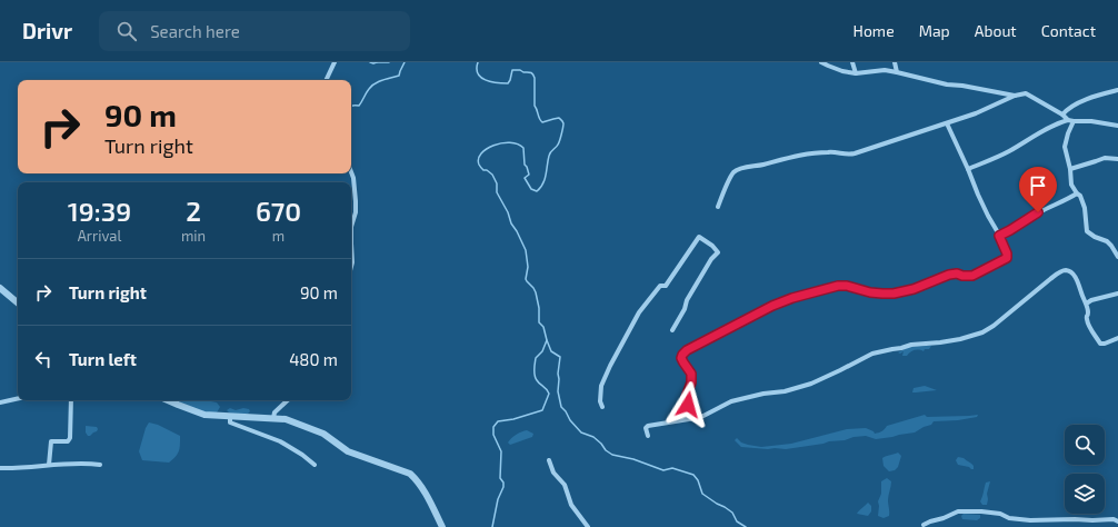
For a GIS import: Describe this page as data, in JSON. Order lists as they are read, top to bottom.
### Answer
{
  "page": {
    "header": "Drivr",
    "search": "Search here",
    "nav": [
      "Home",
      "Map",
      "About",
      "Contact"
    ],
    "turn": ["90 m", "Turn right"],
    "eta": [
      "19:39",
      "Arrival",
      "2",
      "min",
      "670",
      "m"
    ],
    "list": [
      {
        "name": "Turn right",
        "value": "90 m"
      },
      {
        "name": "Turn left",
        "value": "480 m"
      }
    ]
  }
}
